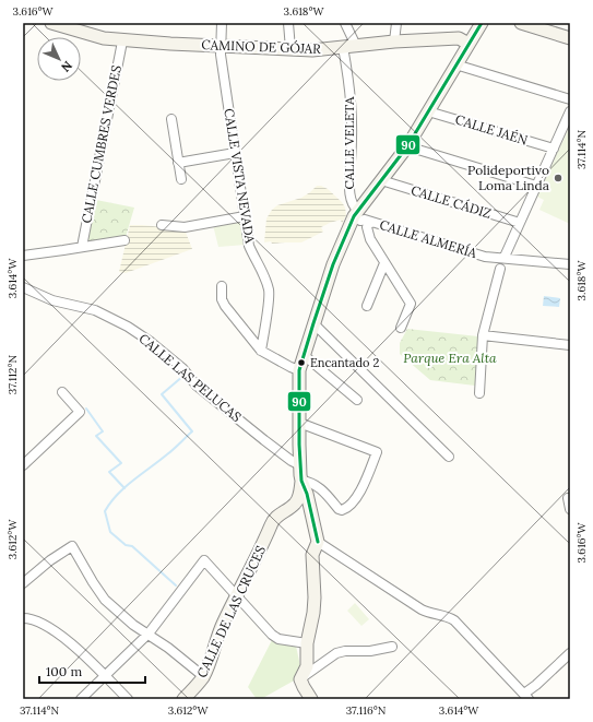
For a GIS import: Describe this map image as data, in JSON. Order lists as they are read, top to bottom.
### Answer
{
  "streets": {
    "street": [
      "CAMINO DE GÓJAR",
      "CALLE JAÉN",
      "CALLE VELETA",
      "CALLE CUMBRES VERDES",
      "CALLE VISTA NEVADA",
      "CALLE CÁDIZ",
      "CALLE ALMERÍA",
      "CALLE LAS PELUCAS",
      "CALLE DE LAS CRUCES"
    ]
  },
  "crossings": [
    ["CAMINO DE GÓJAR", "CALLE VELETA"],
    ["CAMINO DE GÓJAR", "CALLE CUMBRES VERDES"],
    ["CAMINO DE GÓJAR", "CALLE VISTA NEVADA"],
    ["CALLE VELETA", "CALLE ALMERÍA"]
  ],
  "parks": ["Parque Era Alta"],
  "places": ["Polideportivo Loma Linda", "Encantado 2"],
  "lines": ["transit line 90"],
  "scale_bar": "100 m",
  "north": "bottom right",
  "coordinates": [
    "3.616°W",
    "3.618°W",
    "37.114°N",
    "3.614°W",
    "37.112°N",
    "3.612°W",
    "37.116°N"
  ]
}
